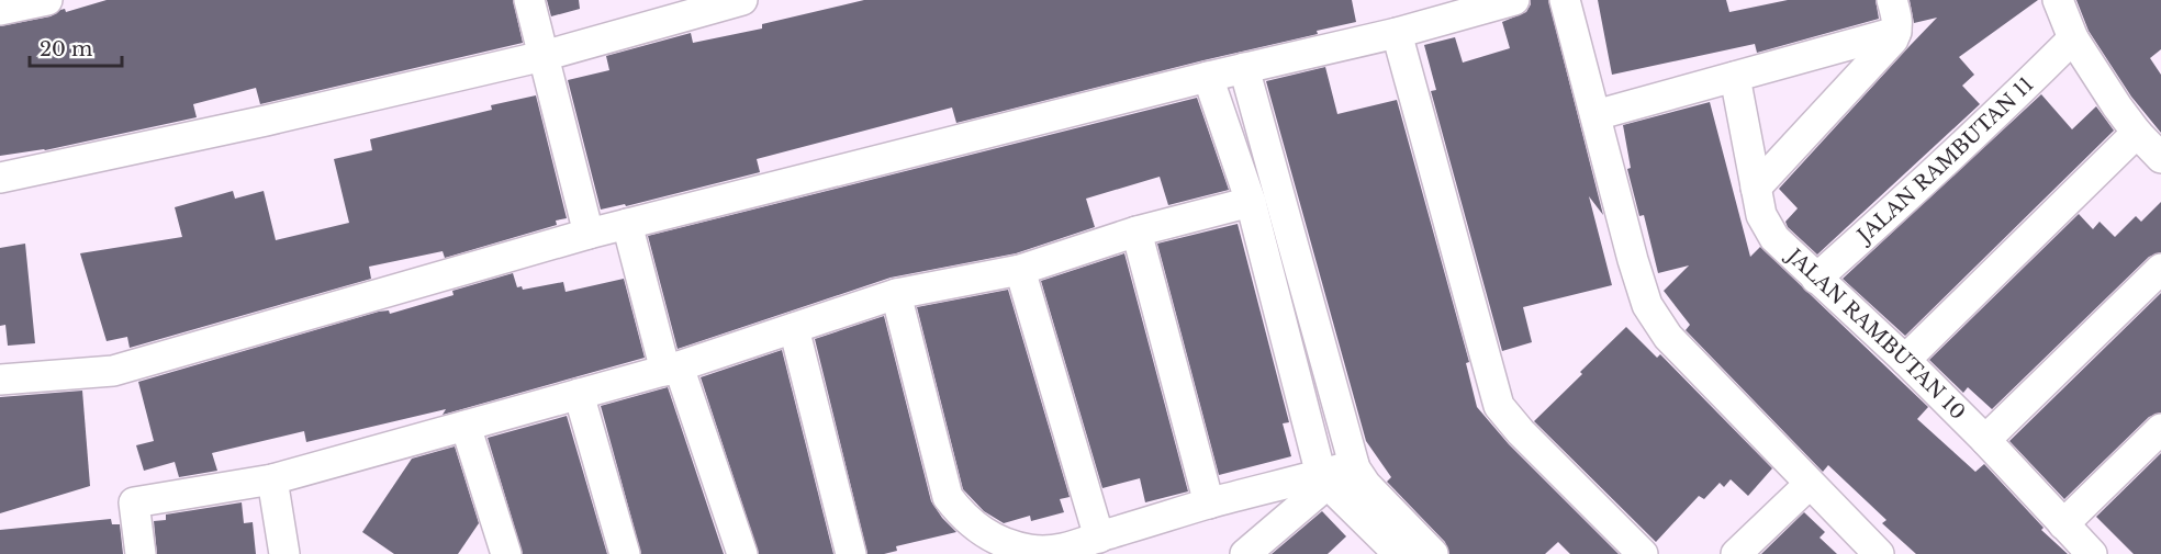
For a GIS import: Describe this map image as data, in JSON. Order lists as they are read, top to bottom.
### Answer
{
  "streets": {
    "street": ["JALAN RAMBUTAN 11", "JALAN RAMBUTAN 10"]
  },
  "crossings": [
    ["JALAN RAMBUTAN 11", "JALAN RAMBUTAN 10"]
  ],
  "scale_bar": "20 m"
}
